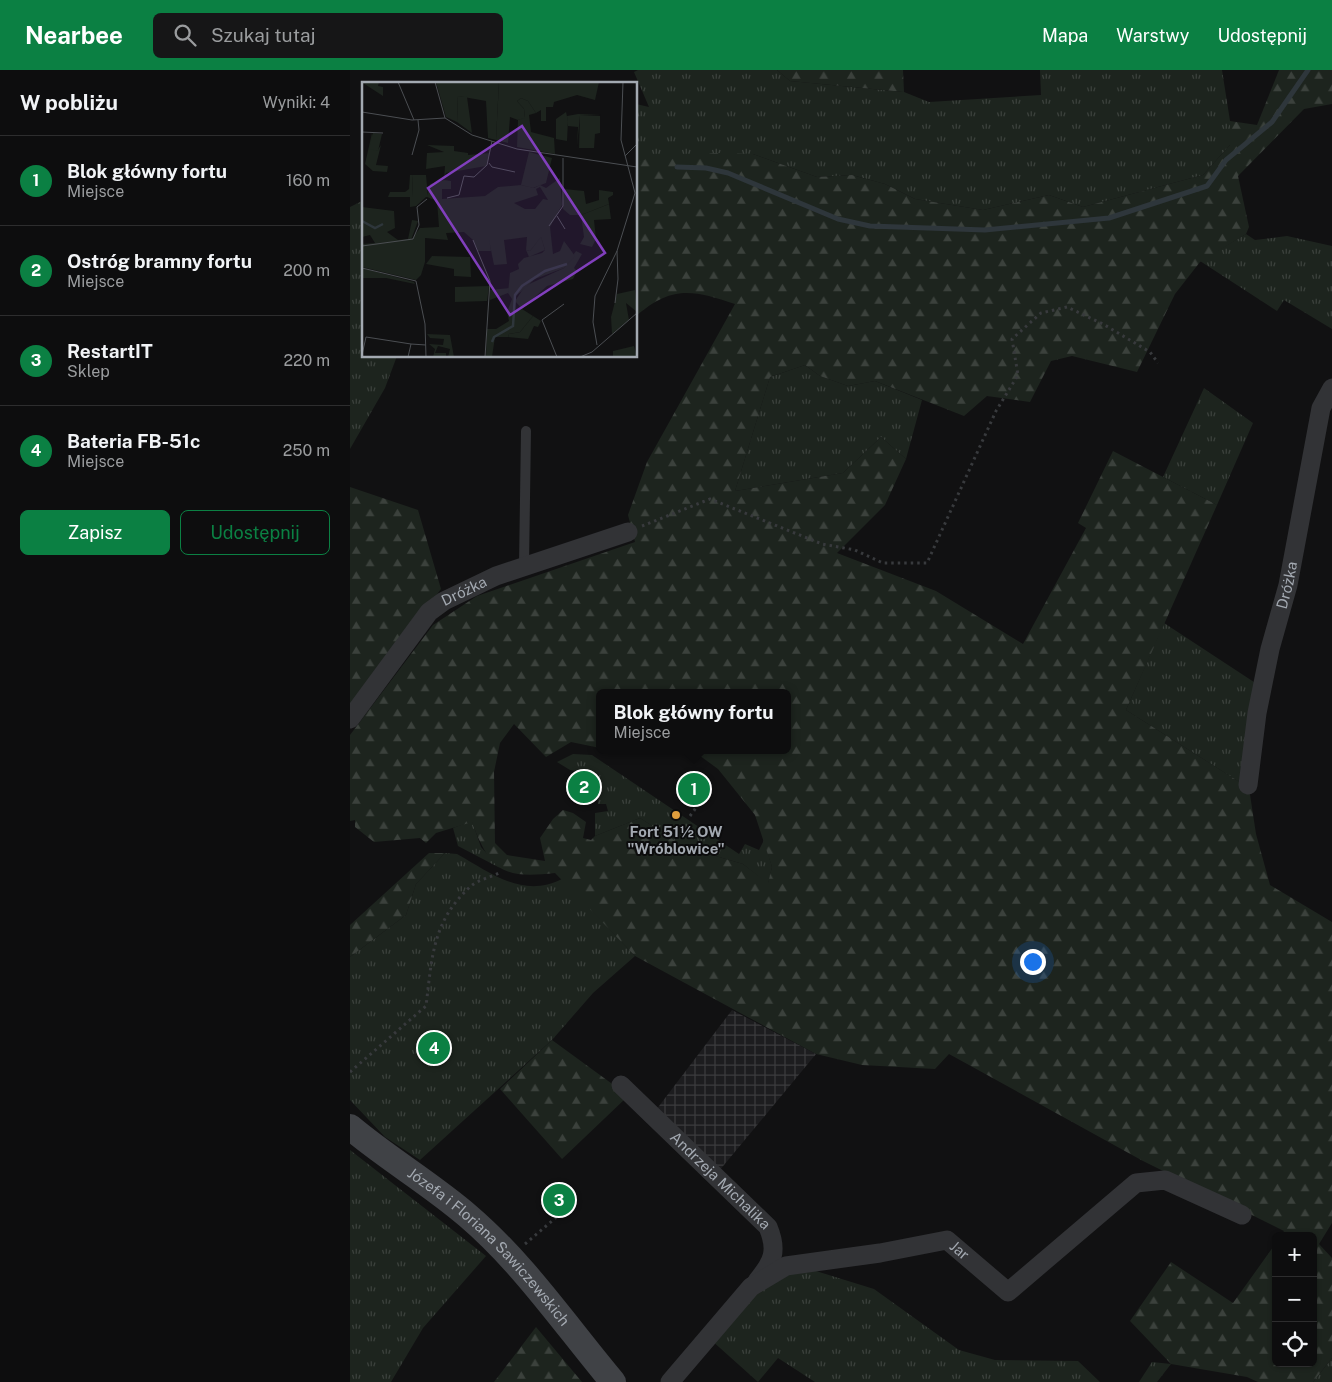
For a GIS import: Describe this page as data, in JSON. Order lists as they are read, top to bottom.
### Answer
{
  "streets": {
    "street": [
      "Dróżka",
      "Andrzeja Michalika",
      "Józefa i Floriana Sawiczewskich",
      "Jar"
    ]
  },
  "crossings": [
    ["Andrzeja Michalika", "Jar"]
  ],
  "places": ["Fort 51½ OW \"Wróblowice\""],
  "page": {
    "header": "Nearbee",
    "search": "Szukaj tutaj",
    "nav": ["Mapa", "Warstwy", "Udostępnij"],
    "heading": ["W pobliżu", "Wyniki: 4"],
    "list": [
      {
        "mark": "1",
        "name": "Blok główny fortu",
        "note": "Miejsce",
        "value": "160 m"
      },
      {
        "mark": "2",
        "name": "Ostróg bramny fortu",
        "note": "Miejsce",
        "value": "200 m"
      },
      {
        "mark": "3",
        "name": "RestartIT",
        "note": "Sklep",
        "value": "220 m"
      },
      {
        "mark": "4",
        "name": "Bateria FB-51c",
        "note": "Miejsce",
        "value": "250 m"
      }
    ],
    "buttons": ["Zapisz", "Udostępnij"],
    "popup": ["Blok główny fortu", "Miejsce"],
    "pins": [
      "2",
      "1",
      "4",
      "3"
    ],
    "map_buttons": ["+", "−"]
  }
}
